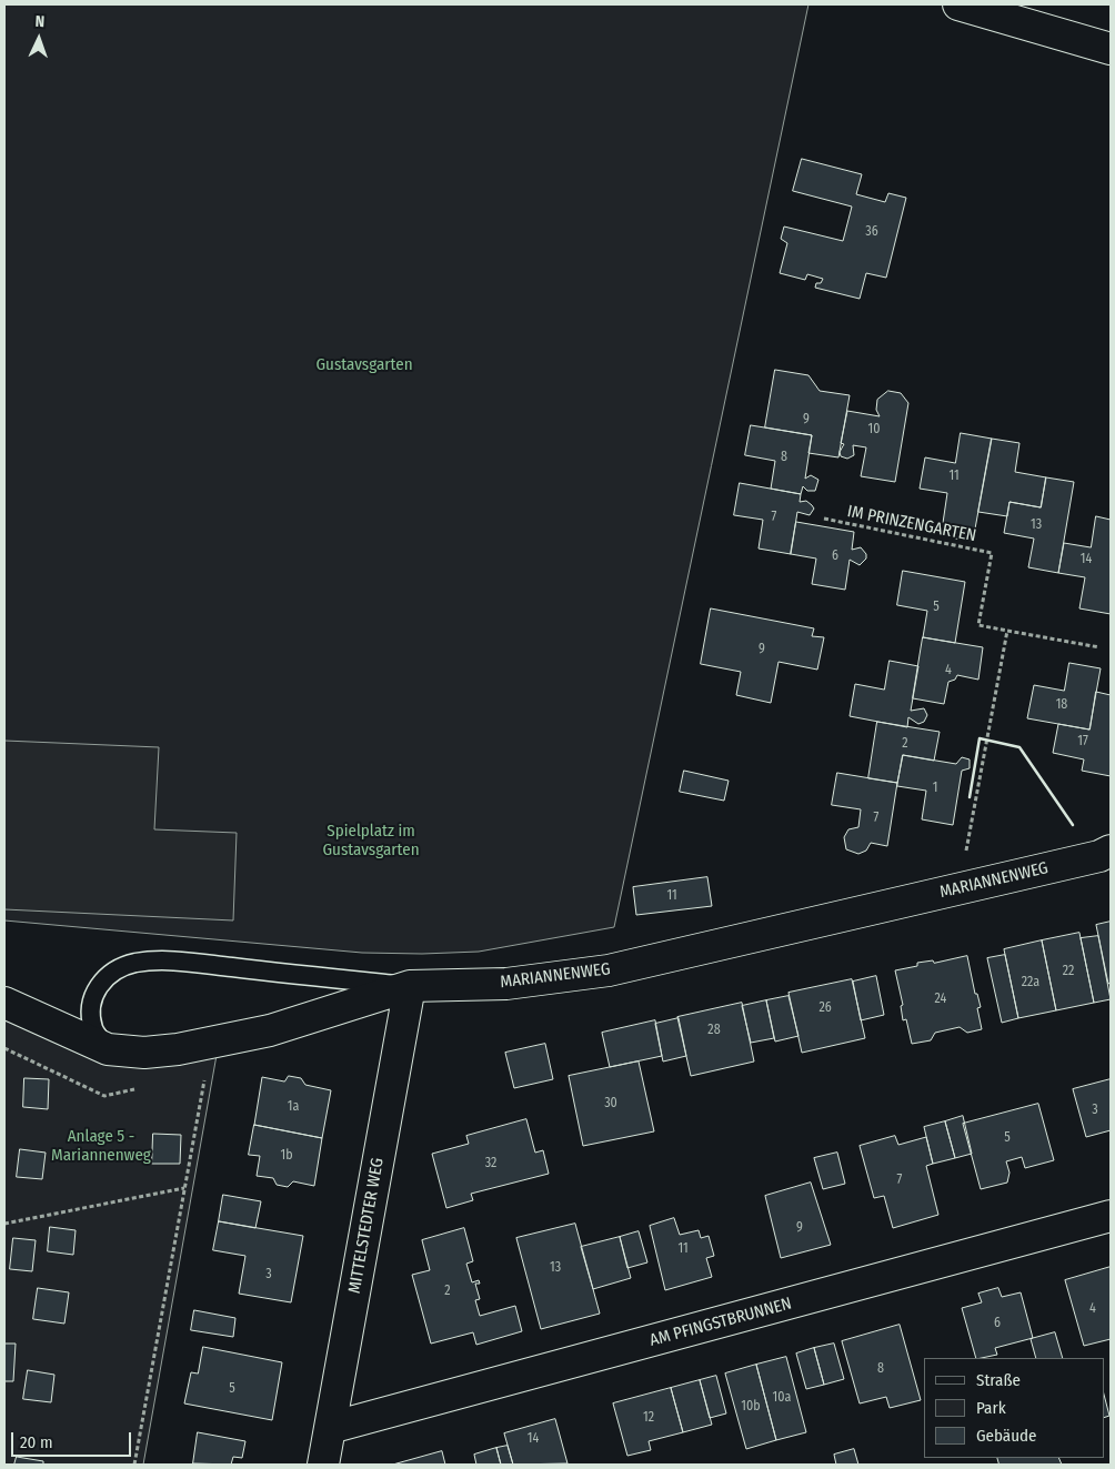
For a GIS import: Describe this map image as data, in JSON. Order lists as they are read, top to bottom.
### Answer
{
  "streets": {
    "street": ["MARIANNENWEG", "MITTELSTEDTER WEG", "AM PFINGSTBRUNNEN"],
    "path": ["IM PRINZENGARTEN"]
  },
  "crossings": [
    ["MARIANNENWEG", "MITTELSTEDTER WEG"],
    ["MITTELSTEDTER WEG", "AM PFINGSTBRUNNEN"]
  ],
  "parks": ["Gustavsgarten", "Spielplatz im Gustavsgarten", "Anlage 5 - Mariannenweg"],
  "house_numbers": [
    "36",
    "9",
    "10",
    "8",
    "11",
    "7",
    "13",
    "6",
    "14",
    "5",
    "9",
    "4",
    "18",
    "17",
    "2",
    "1",
    "7",
    "11",
    "22",
    "22a",
    "24",
    "26",
    "28",
    "30",
    "1a",
    "3",
    "5",
    "1b",
    "32",
    "7",
    "9",
    "11",
    "13",
    "3",
    "2",
    "4",
    "6",
    "8",
    "5",
    "10a",
    "10b",
    "12",
    "14"
  ],
  "legend": ["Straße", "Park", "Gebäude"],
  "scale_bar": "20 m",
  "north": "top"
}
